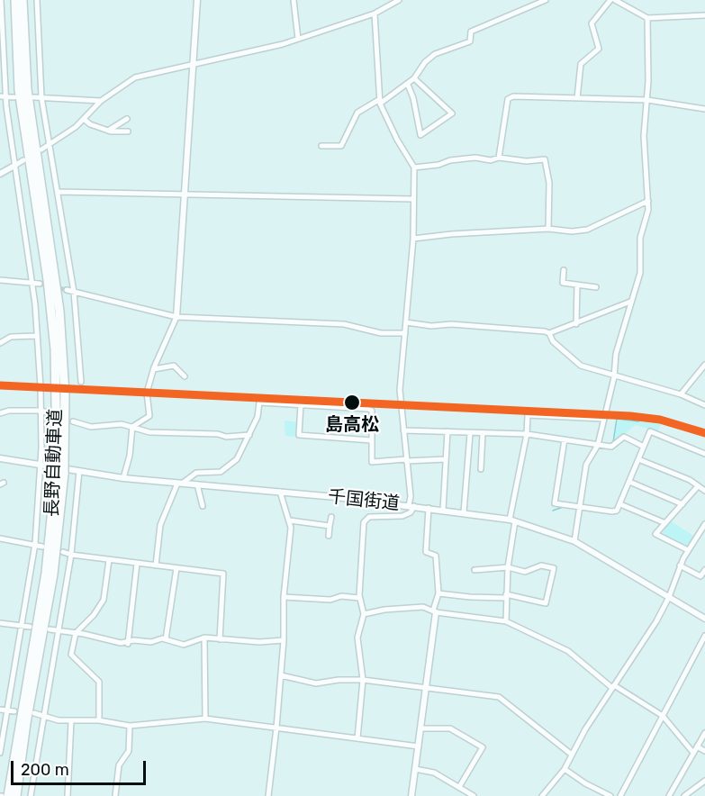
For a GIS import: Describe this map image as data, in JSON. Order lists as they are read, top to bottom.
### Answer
{
  "streets": {
    "highway": ["長野自動車道"],
    "street": ["千国街道"]
  },
  "places": ["島高松"],
  "scale_bar": "200 m"
}
